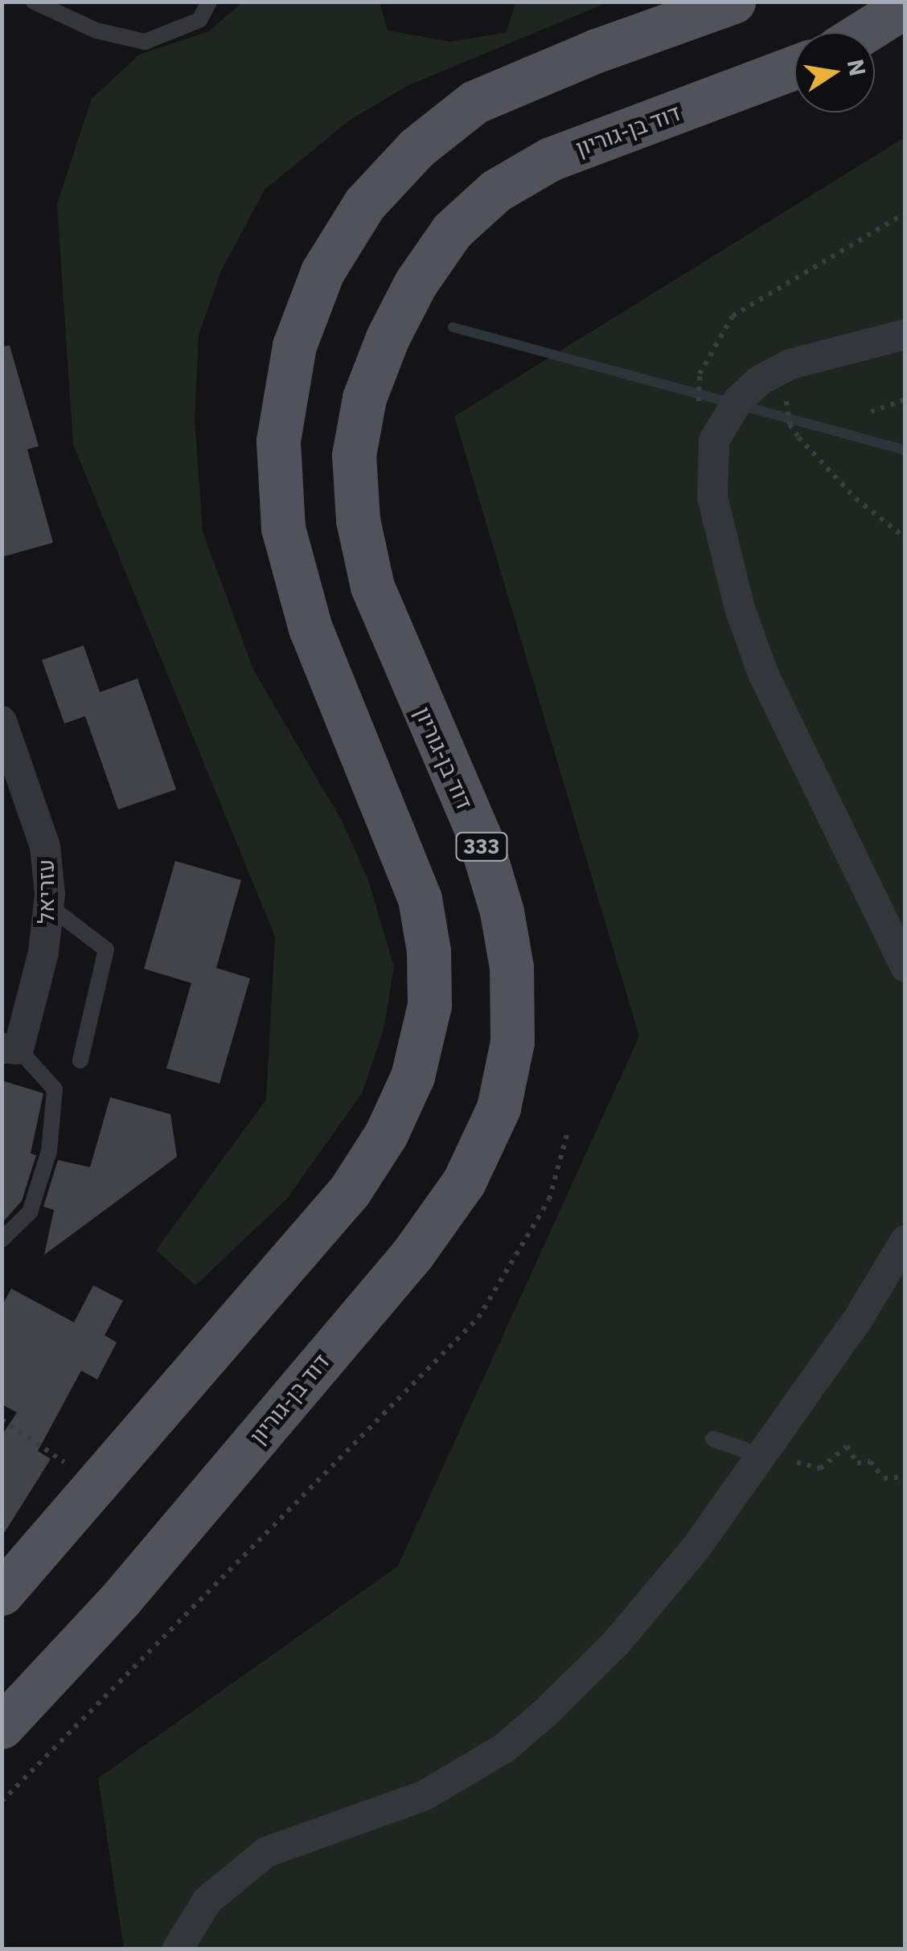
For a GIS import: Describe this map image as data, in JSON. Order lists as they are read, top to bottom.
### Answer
{
  "streets": {
    "main road": ["דוד בן-גוריון", "333"],
    "street": ["עזריאל"]
  },
  "north": "right"
}
